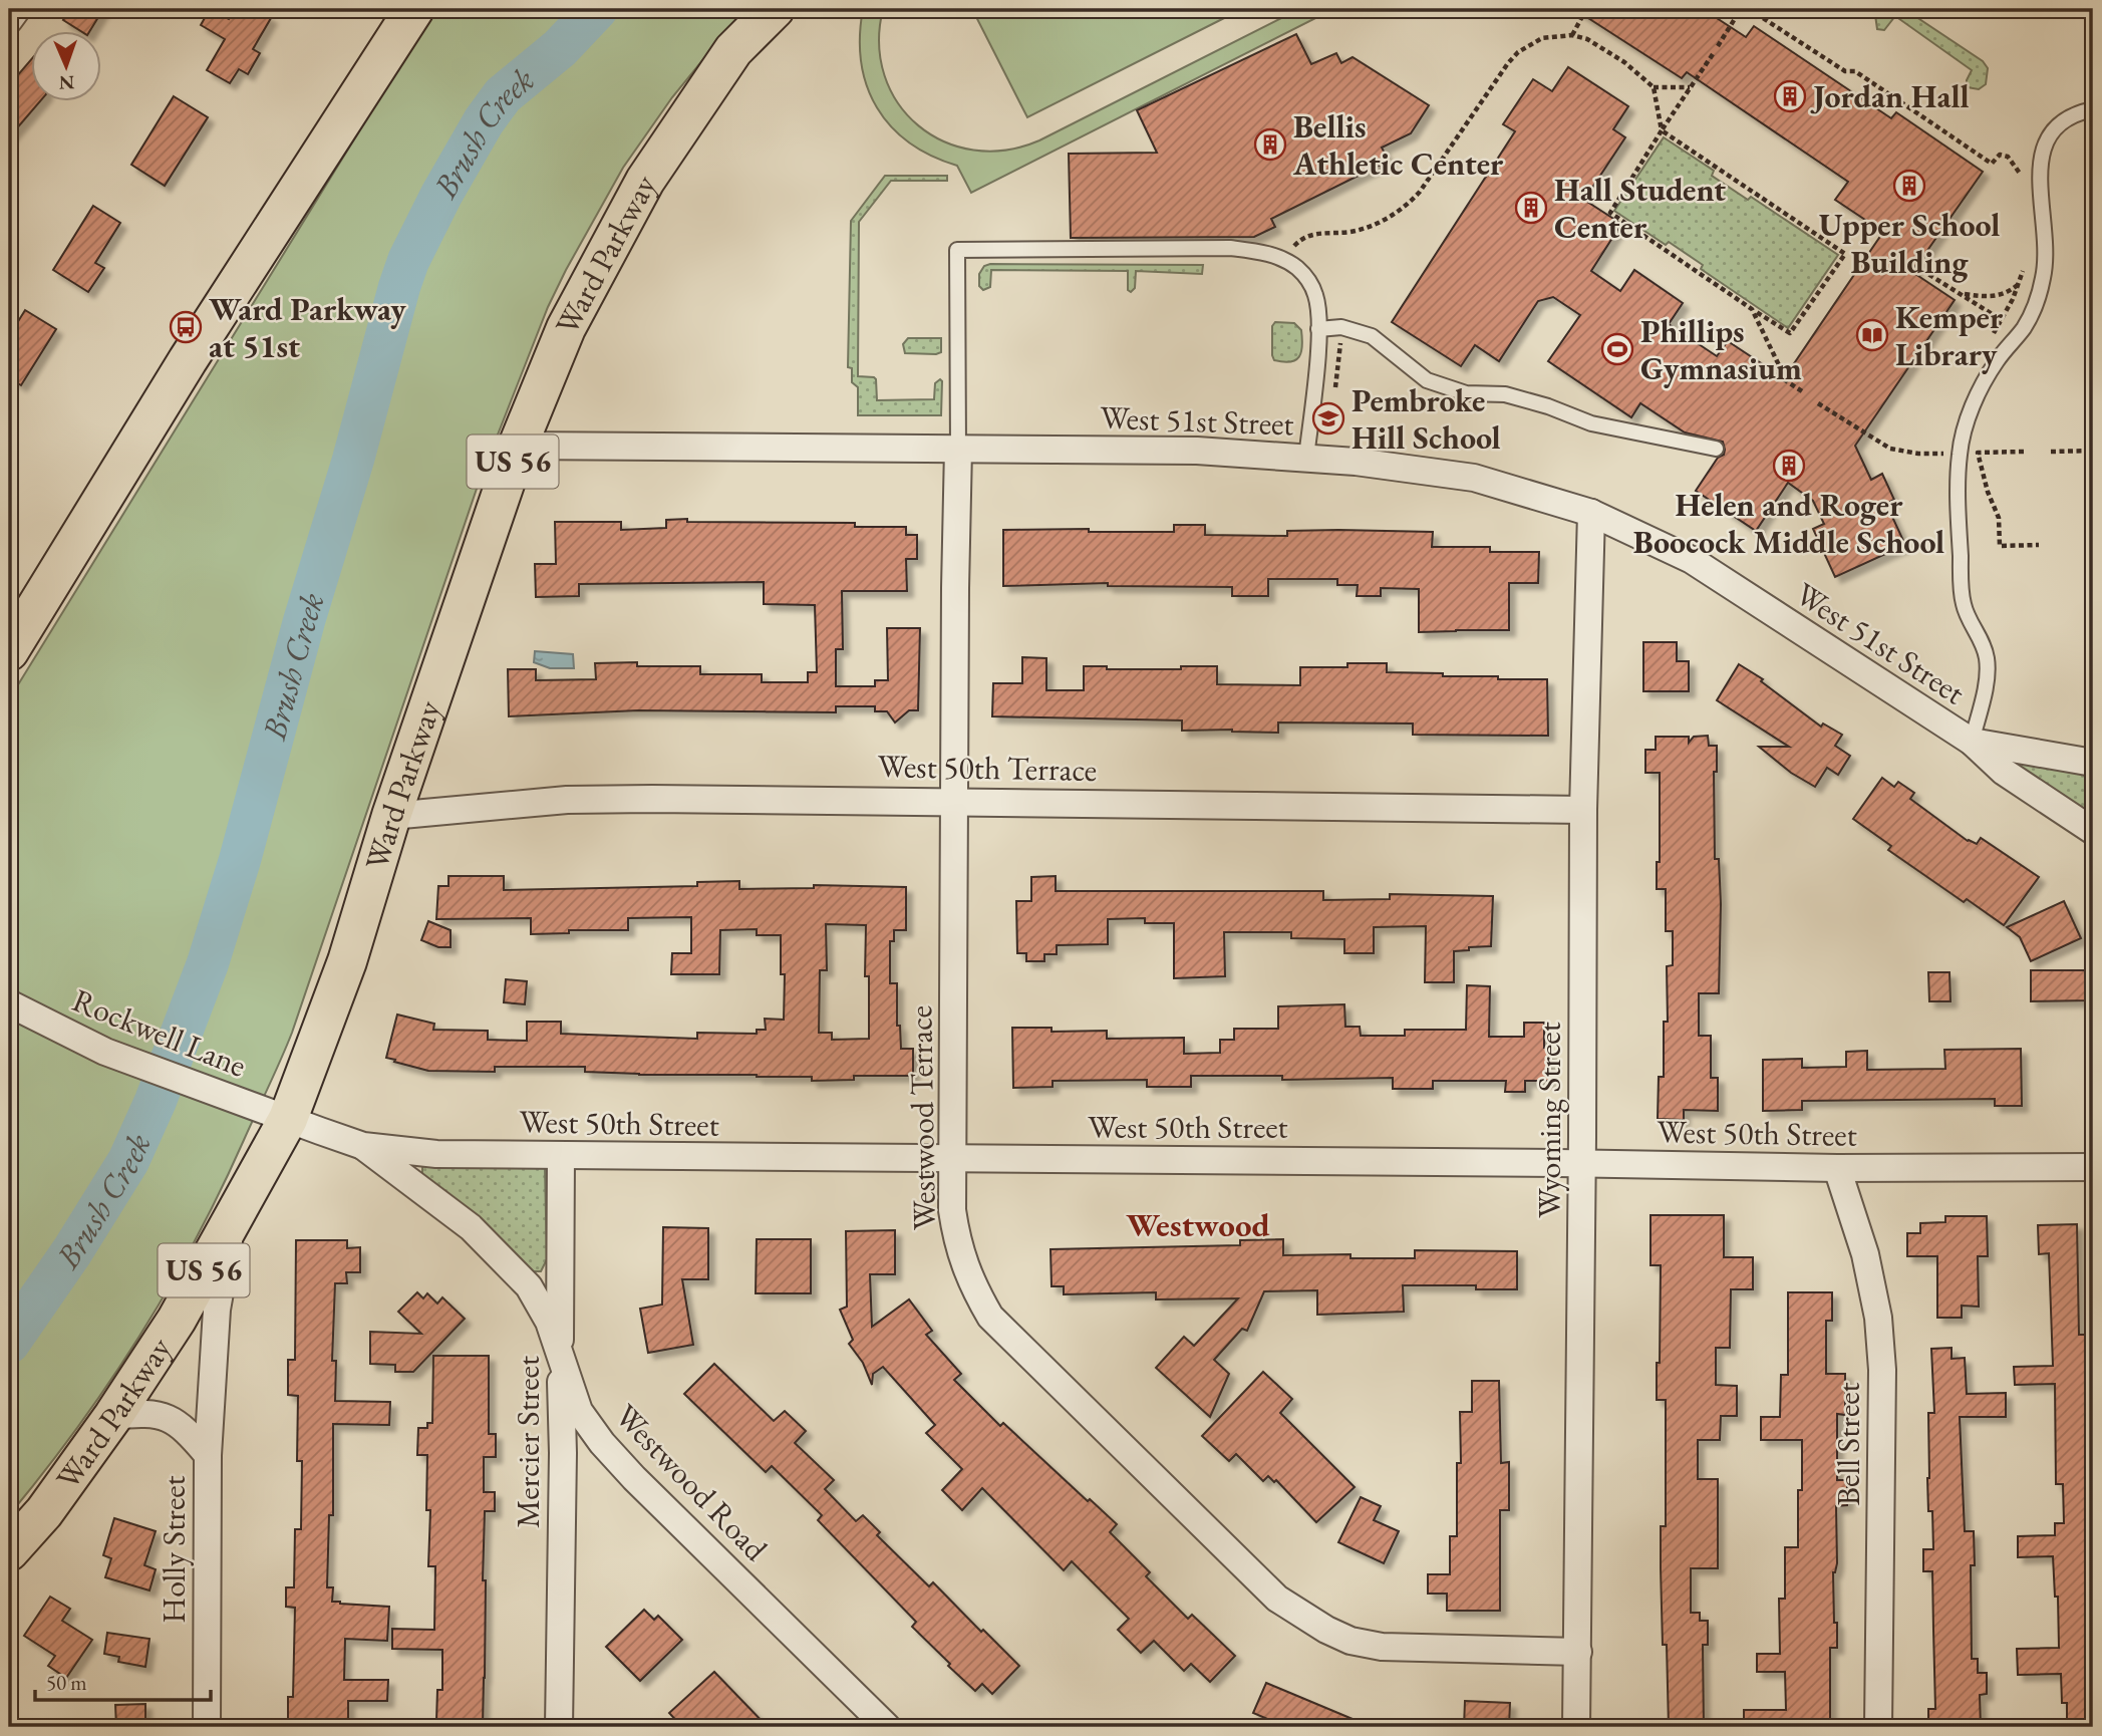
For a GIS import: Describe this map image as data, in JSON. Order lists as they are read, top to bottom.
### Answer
{
  "streets": {
    "highway": ["Ward Parkway", "US 56"],
    "street": [
      "West 51st Street",
      "West 50th Terrace",
      "Rockwell Lane",
      "Westwood Terrace",
      "Wyoming Street",
      "West 50th Street",
      "Mercier Street",
      "Bell Street",
      "Westwood Road",
      "Holly Street"
    ]
  },
  "crossings": [
    ["Ward Parkway", "West 51st Street"],
    ["Ward Parkway", "West 50th Terrace"],
    ["Ward Parkway", "Rockwell Lane"],
    ["Ward Parkway", "West 50th Street"],
    ["Ward Parkway", "Holly Street"],
    ["West 51st Street", "Westwood Terrace"],
    ["West 51st Street", "Wyoming Street"],
    ["West 50th Terrace", "Westwood Terrace"],
    ["West 50th Terrace", "Wyoming Street"],
    ["Rockwell Lane", "West 50th Street"],
    ["Westwood Terrace", "Wyoming Street"],
    ["Westwood Terrace", "West 50th Street"],
    ["Wyoming Street", "West 50th Street"],
    ["West 50th Street", "Mercier Street"],
    ["West 50th Street", "Bell Street"],
    ["West 50th Street", "Westwood Road"],
    ["Mercier Street", "Westwood Road"]
  ],
  "districts": ["Westwood"],
  "water": ["Brush Creek"],
  "places": {
    "building": [
      "Jordan Hall",
      "Bellis Athletic Center",
      "Upper School Building",
      "Hall Student Center",
      "Helen and Roger Boocock Middle School"
    ],
    "bus stop": ["Ward Parkway at 51st"],
    "library": ["Kemper Library"],
    "sports": ["Phillips Gymnasium"],
    "school or university": ["Pembroke Hill School"]
  },
  "scale_bar": "50 m",
  "north": "bottom"
}
